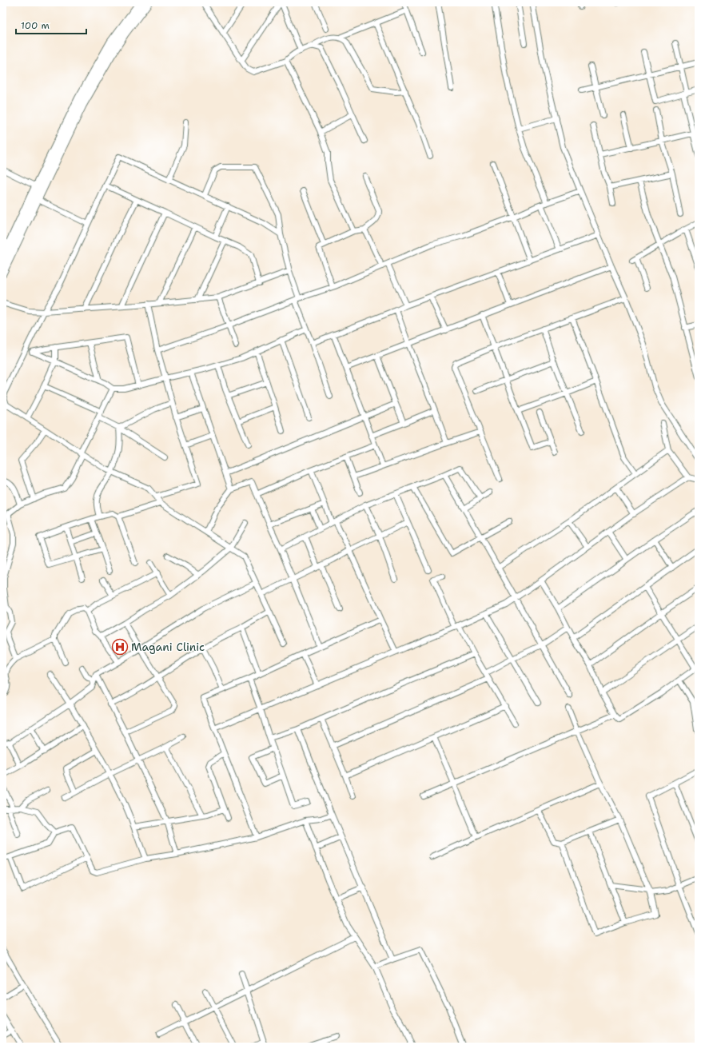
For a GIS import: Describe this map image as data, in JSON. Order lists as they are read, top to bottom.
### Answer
{
  "places": {
    "hospital": ["Magani Clinic"]
  },
  "scale_bar": "100 m"
}
